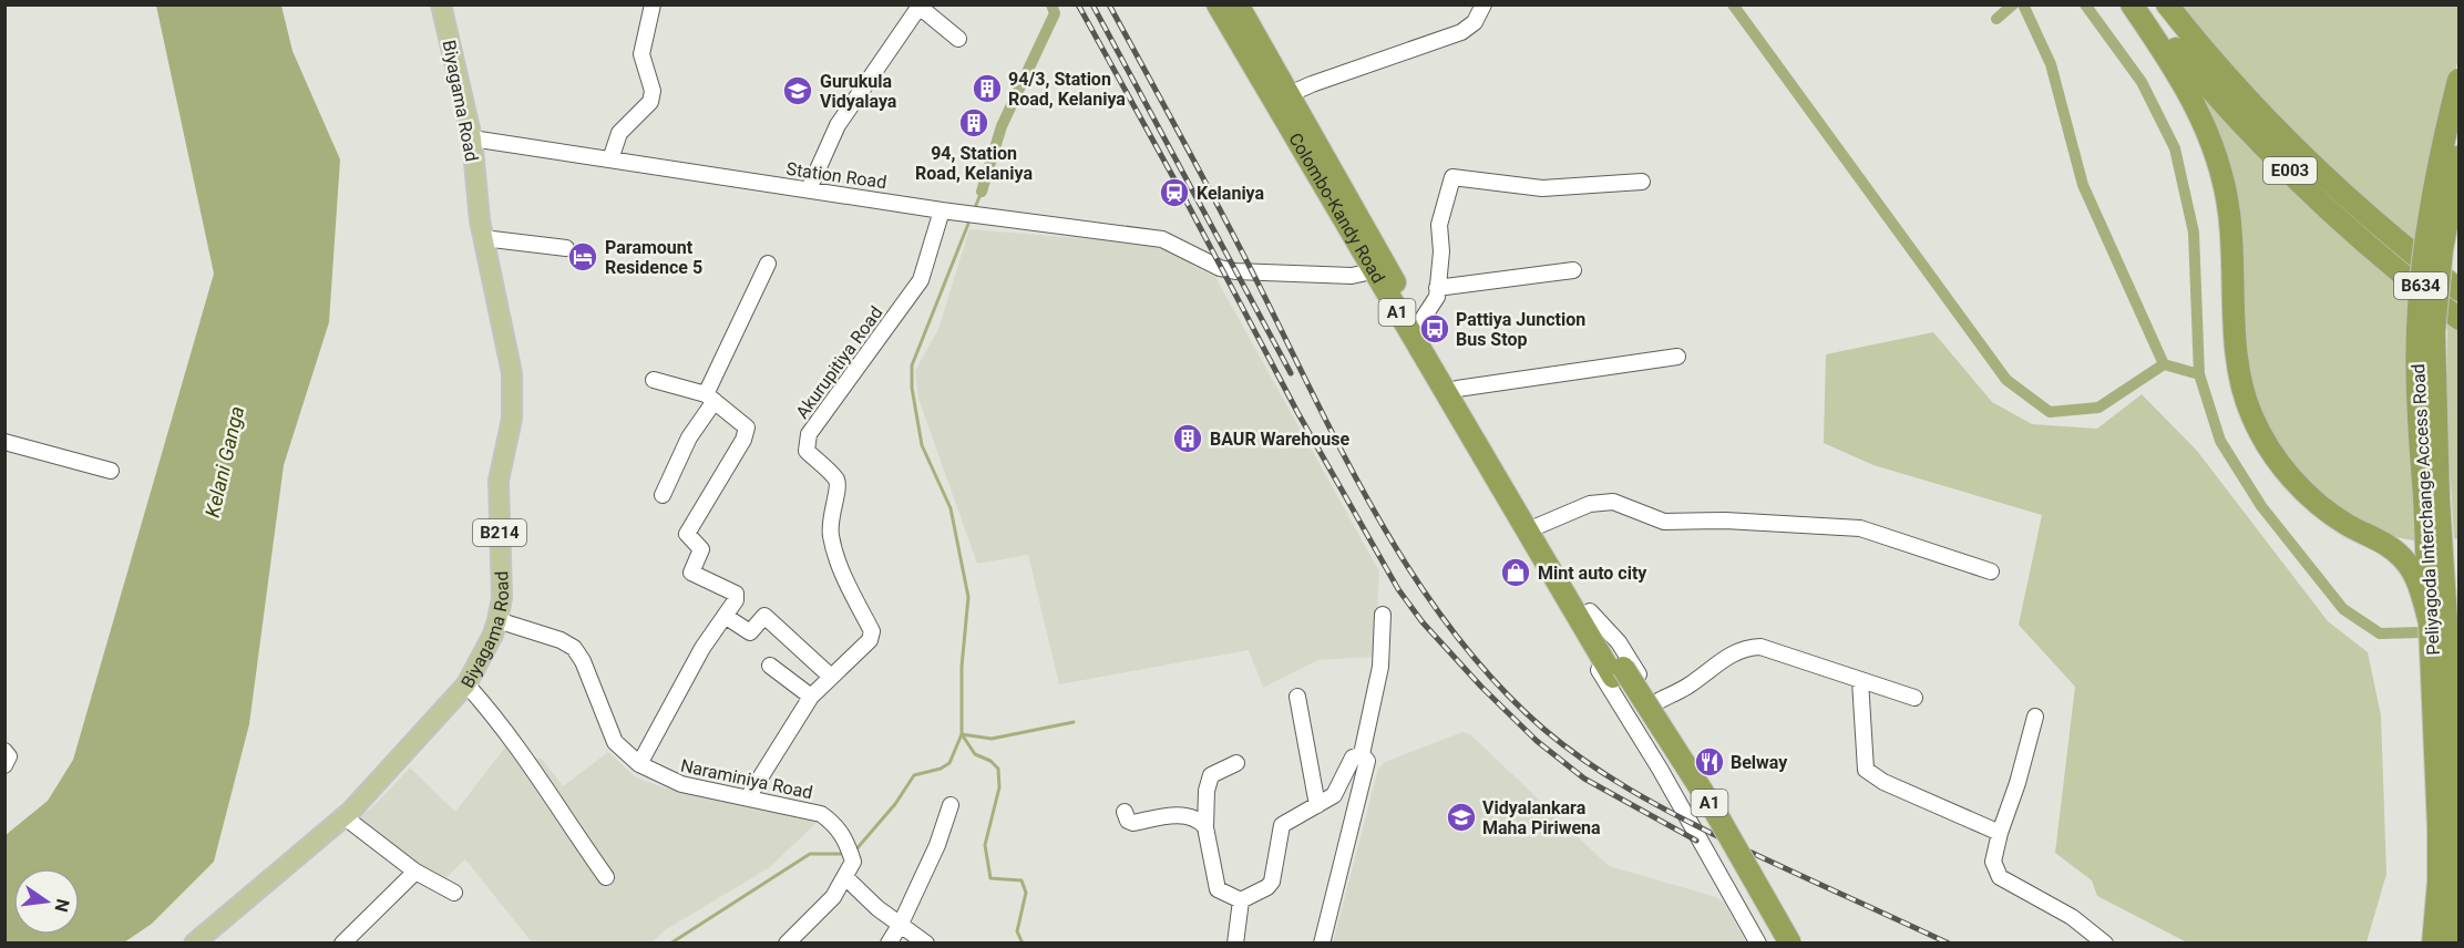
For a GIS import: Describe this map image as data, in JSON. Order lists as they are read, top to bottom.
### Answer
{
  "streets": {
    "highway": [
      "E003",
      "Colombo-Kandy Road",
      "B634",
      "A1",
      "Peliyagoda Interchange Access Road"
    ],
    "main road": ["Biyagama Road", "B214"],
    "street": ["Station Road", "Akurupitiya Road", "Naraminiya Road"]
  },
  "crossings": [
    ["Biyagama Road", "Station Road"],
    ["Biyagama Road", "Naraminiya Road"],
    ["Station Road", "Colombo-Kandy Road"],
    ["Station Road", "Akurupitiya Road"],
    ["Colombo-Kandy Road", "A1"],
    ["Akurupitiya Road", "Naraminiya Road"]
  ],
  "water": ["Kelani Ganga"],
  "places": {
    "building": ["94/3, Station Road, Kelaniya", "94, Station Road, Kelaniya", "BAUR Warehouse"],
    "school or university": ["Gurukula Vidyalaya", "Vidyalankara Maha Piriwena"],
    "station": ["Kelaniya"],
    "hotel": ["Paramount Residence 5"],
    "bus stop": ["Pattiya Junction Bus Stop"],
    "shop": ["Mint auto city"],
    "restaurant": ["Belway"]
  },
  "north": "right"
}
